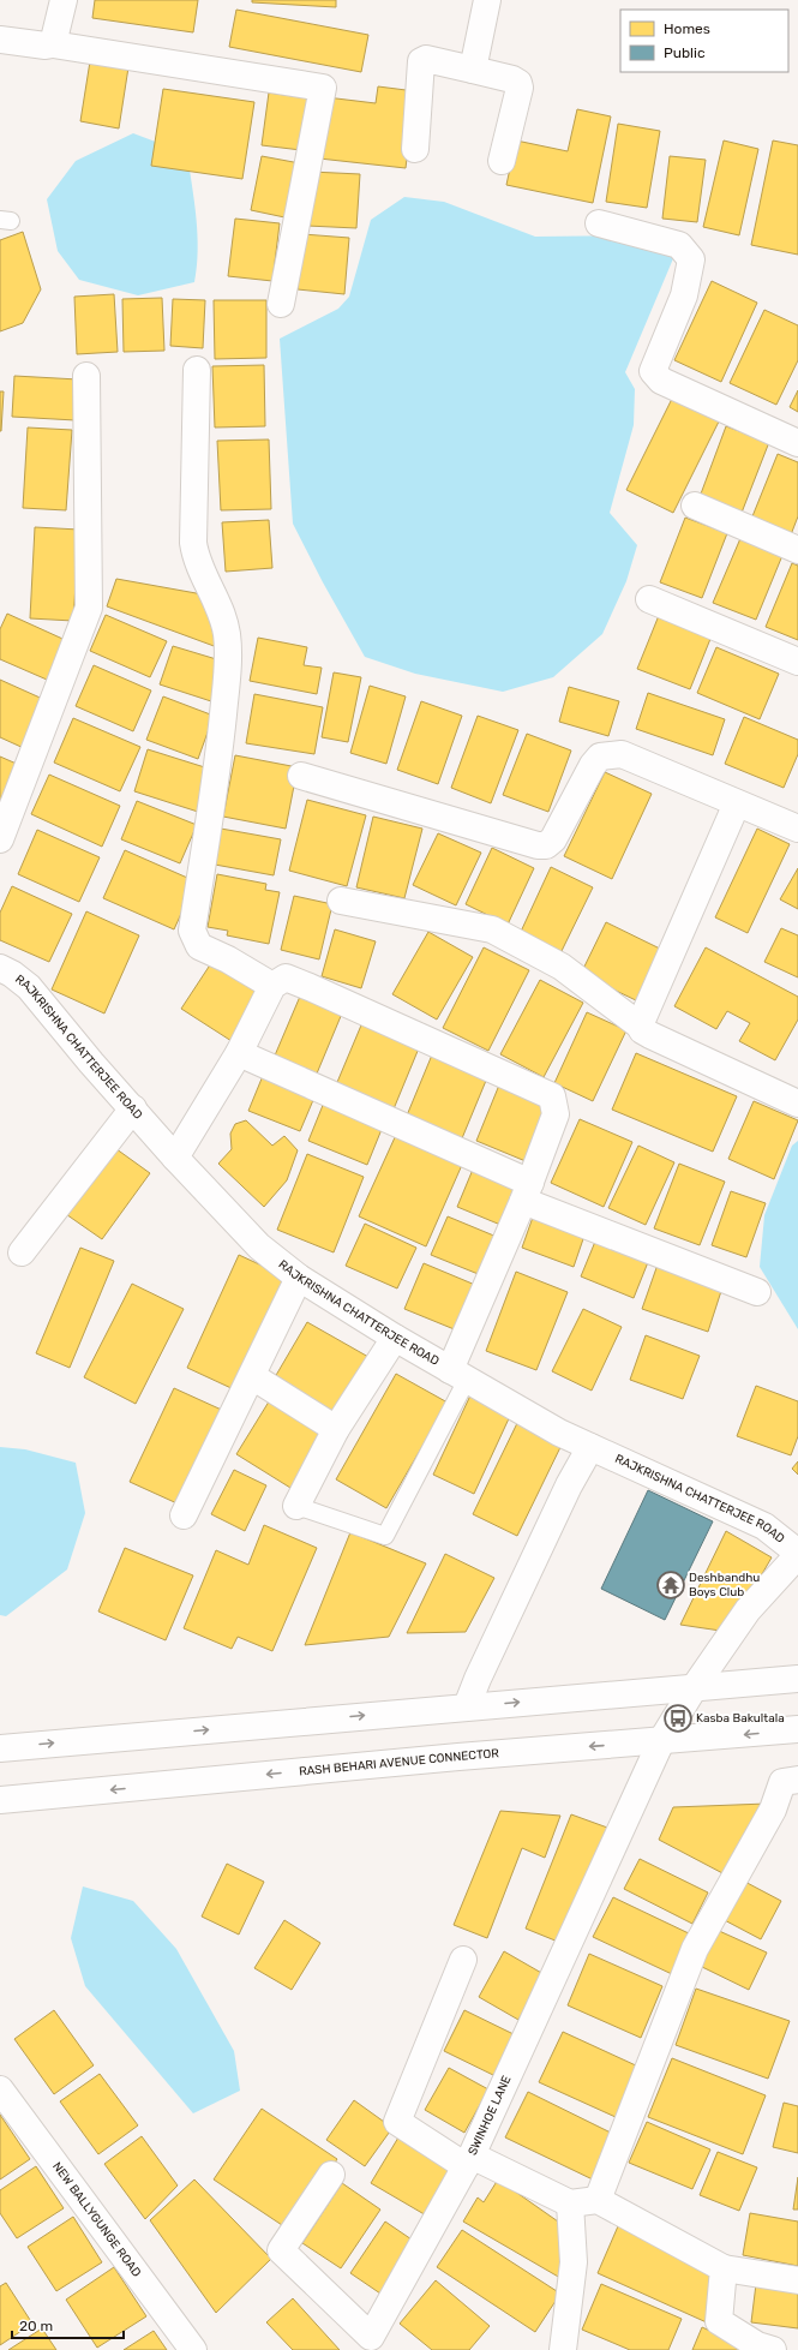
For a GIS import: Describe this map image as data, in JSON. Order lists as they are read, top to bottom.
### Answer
{
  "streets": {
    "street": [
      "RAJKRISHNA CHATTERJEE ROAD",
      "RASH BEHARI AVENUE CONNECTOR",
      "SWINHOE LANE",
      "NEW BALLYGUNGE ROAD"
    ]
  },
  "crossings": [
    ["RAJKRISHNA CHATTERJEE ROAD", "RASH BEHARI AVENUE CONNECTOR"],
    ["RAJKRISHNA CHATTERJEE ROAD", "SWINHOE LANE"],
    ["RASH BEHARI AVENUE CONNECTOR", "SWINHOE LANE"]
  ],
  "places": {
    "temple": ["Deshbandhu Boys Club"],
    "bus stop": ["Kasba Bakultala"]
  },
  "legend": ["Homes", "Public"],
  "scale_bar": "20 m"
}
